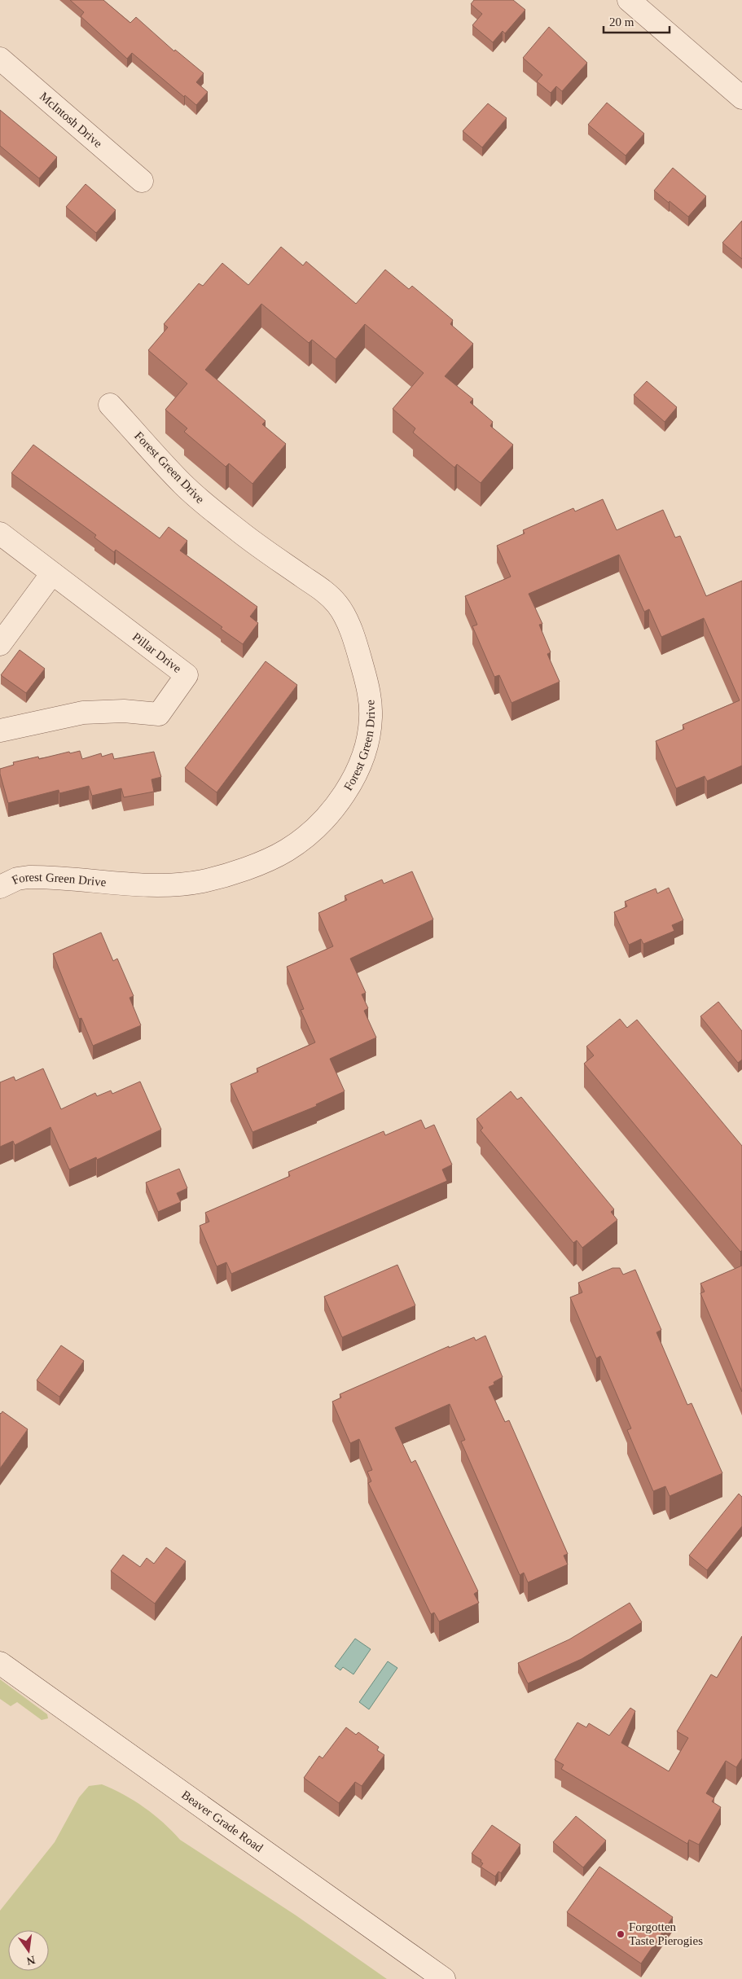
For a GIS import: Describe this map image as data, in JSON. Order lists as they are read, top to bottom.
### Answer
{
  "streets": {
    "street": [
      "McIntosh Drive",
      "Forest Green Drive",
      "Pillar Drive",
      "Beaver Grade Road"
    ]
  },
  "places": ["Forgotten Taste Pierogies"],
  "scale_bar": "20 m",
  "north": "bottom"
}
